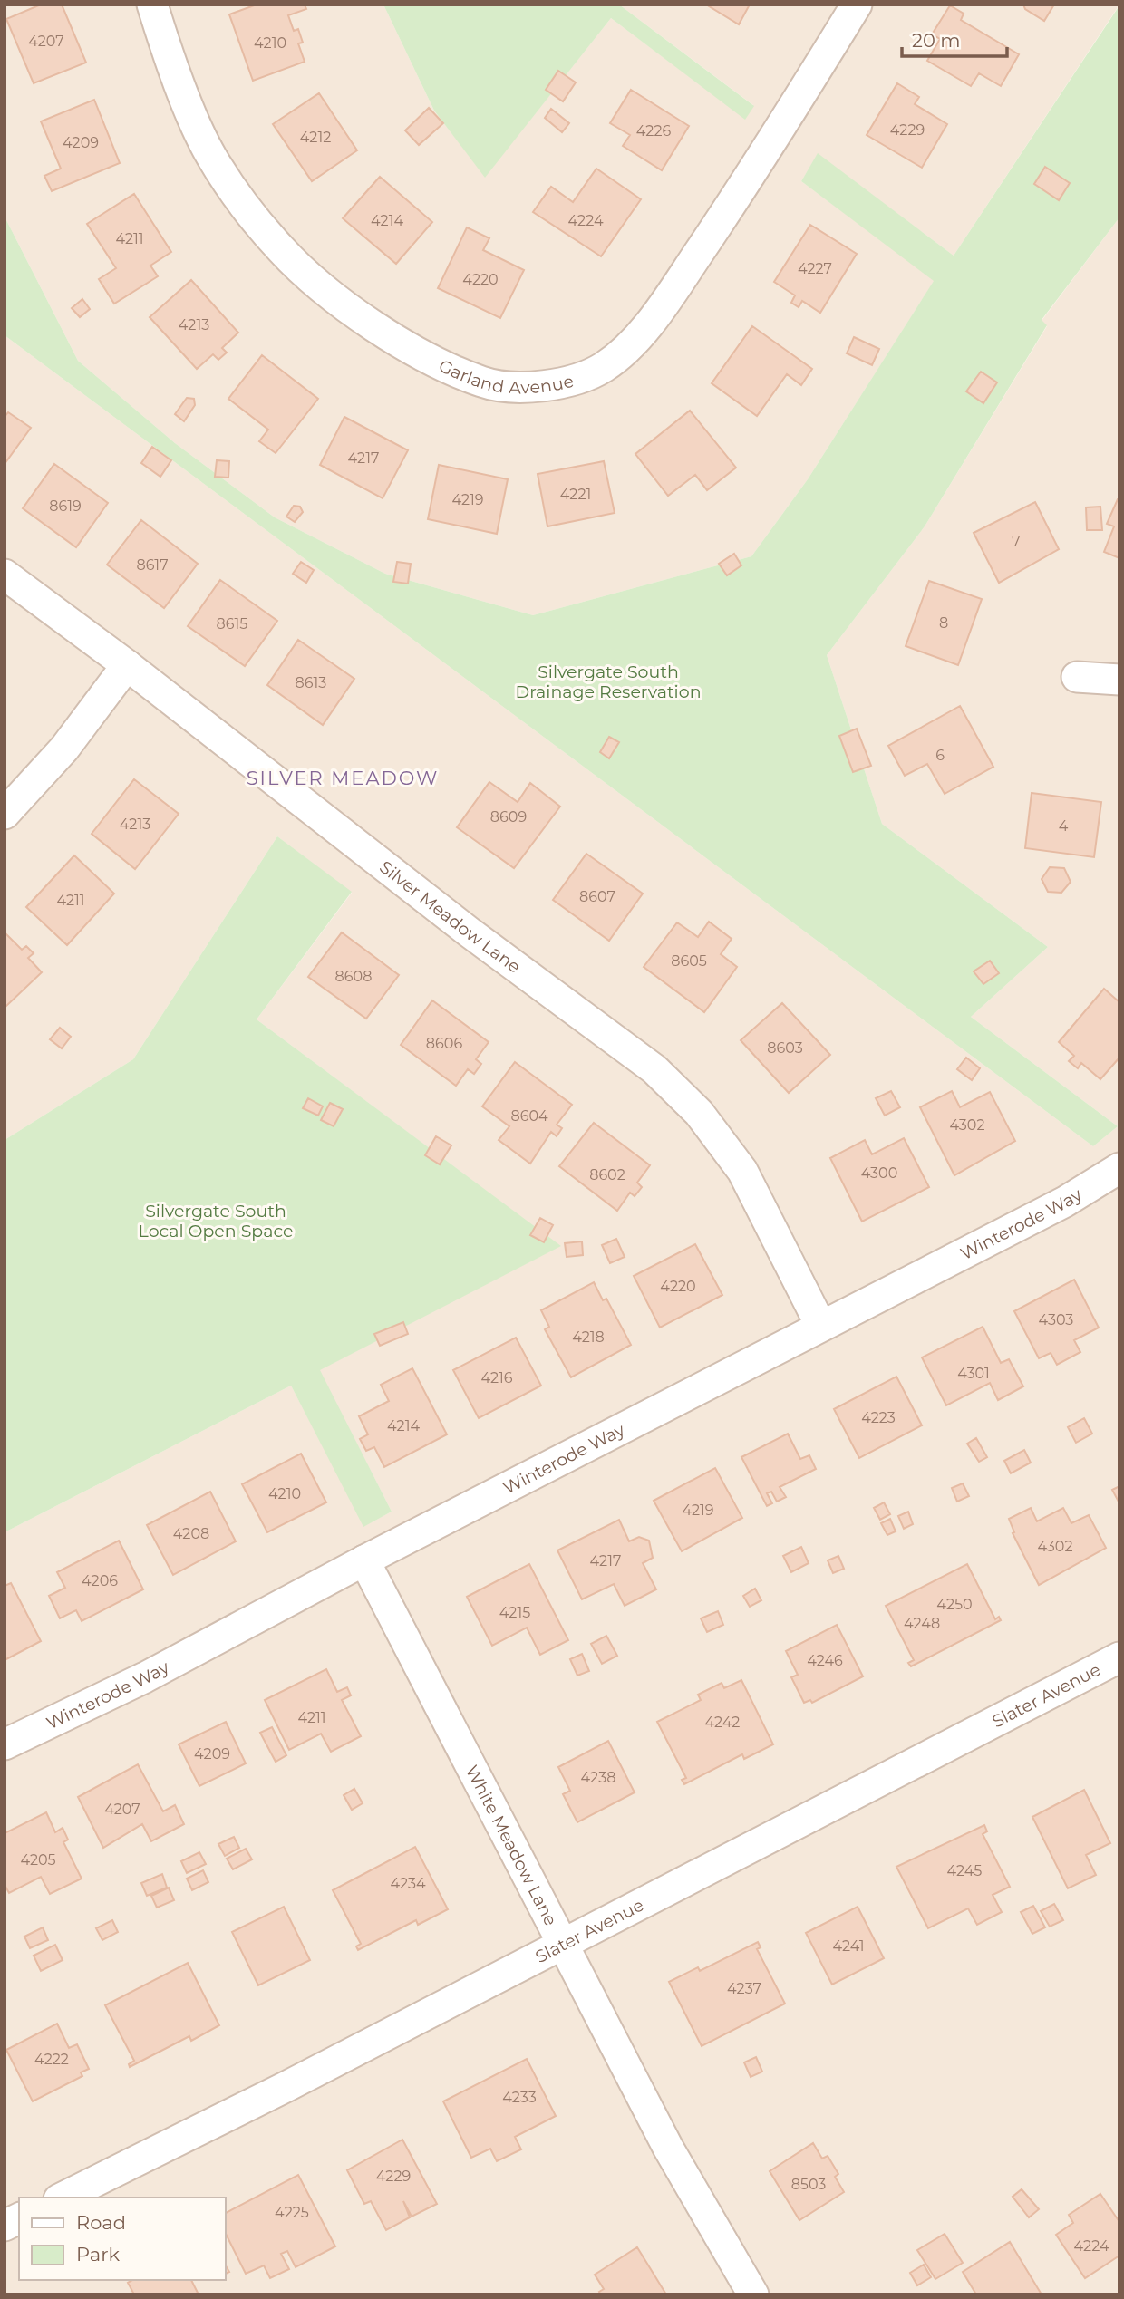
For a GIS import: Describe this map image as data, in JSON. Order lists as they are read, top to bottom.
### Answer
{
  "streets": {
    "street": [
      "Garland Avenue",
      "Silver Meadow Lane",
      "Winterode Way",
      "Slater Avenue",
      "White Meadow Lane"
    ]
  },
  "crossings": [
    ["Silver Meadow Lane", "Winterode Way"],
    ["Winterode Way", "White Meadow Lane"],
    ["Slater Avenue", "White Meadow Lane"]
  ],
  "districts": ["SILVER MEADOW"],
  "parks": ["Silvergate South Drainage Reservation", "Silvergate South Local Open Space"],
  "house_numbers": [
    "4207",
    "4210",
    "4229",
    "4226",
    "4212",
    "4209",
    "4214",
    "4224",
    "4211",
    "4227",
    "4220",
    "4213",
    "4217",
    "4221",
    "4219",
    "8619",
    "7",
    "8617",
    "8",
    "8615",
    "8613",
    "6",
    "8609",
    "4213",
    "4",
    "8607",
    "4211",
    "8605",
    "8608",
    "8606",
    "8603",
    "8604",
    "4302",
    "4300",
    "8602",
    "4220",
    "4303",
    "4218",
    "4301",
    "4216",
    "4223",
    "4214",
    "4210",
    "4219",
    "4208",
    "4302",
    "4217",
    "4206",
    "4250",
    "4215",
    "4248",
    "4246",
    "4211",
    "4242",
    "4209",
    "4238",
    "4207",
    "4205",
    "4245",
    "4234",
    "4241",
    "4237",
    "4222",
    "4233",
    "4229",
    "8503",
    "4225",
    "4224"
  ],
  "legend": ["Road", "Park"],
  "scale_bar": "20 m"
}
